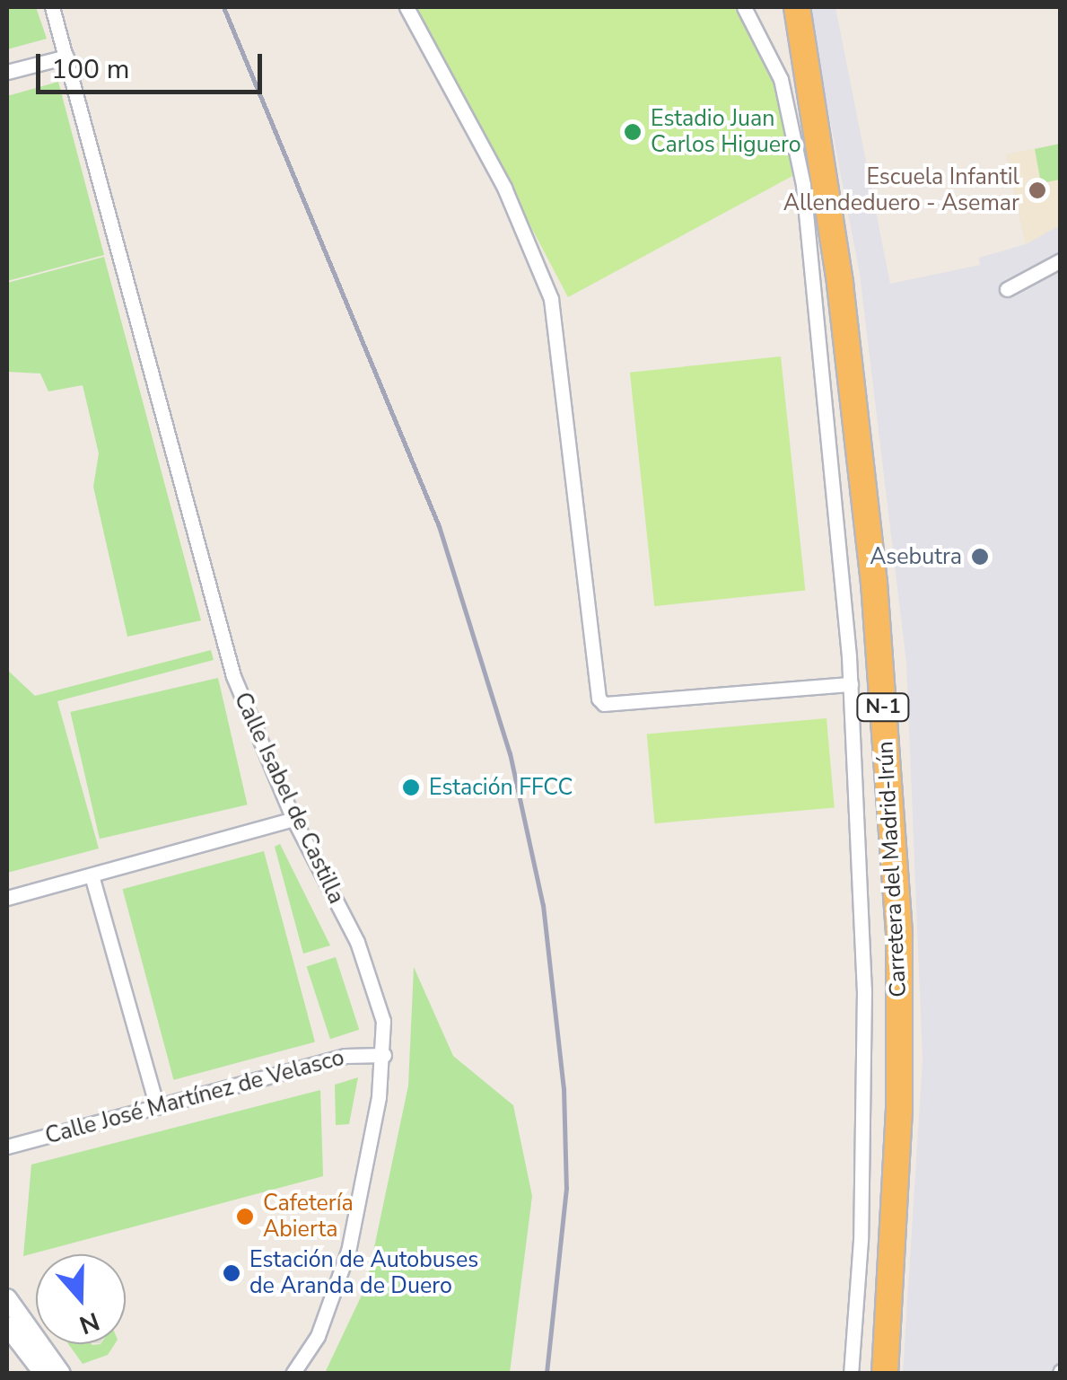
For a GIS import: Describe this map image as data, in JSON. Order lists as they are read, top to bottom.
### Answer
{
  "streets": {
    "highway": ["N-1", "Carretera del Madrid-Irún"],
    "street": ["Calle Isabel de Castilla", "Calle José Martínez de Velasco"]
  },
  "crossings": [
    ["Calle Isabel de Castilla", "Calle José Martínez de Velasco"]
  ],
  "places": [
    "Estadio Juan Carlos Higuero",
    "Escuela Infantil Allendeduero - Asemar",
    "Asebutra",
    "Estación FFCC",
    "Cafetería Abierta",
    "Estación de Autobuses de Aranda de Duero"
  ],
  "scale_bar": "100 m",
  "north": "bottom"
}
